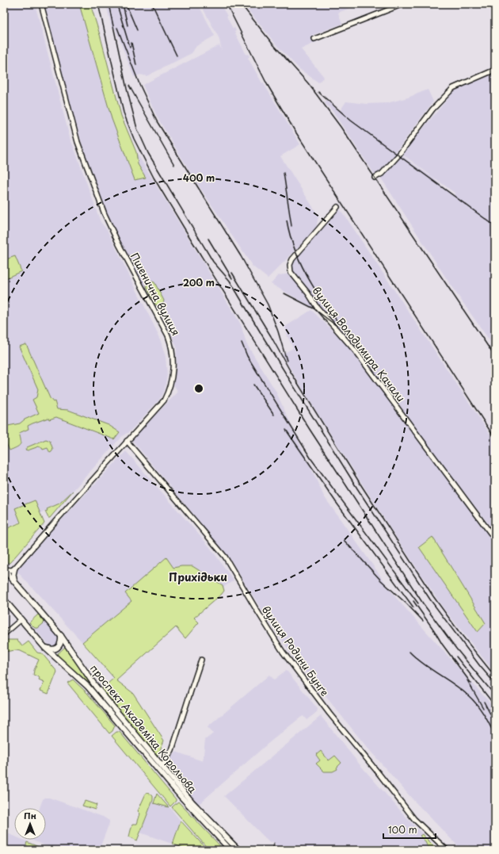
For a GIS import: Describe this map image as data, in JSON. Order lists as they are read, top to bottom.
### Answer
{
  "streets": {
    "main road": ["проспект Академіка Корольова"],
    "street": ["Пшенична вулиця", "вулиця Володимира Качали", "вулиця Родини Бунґе"]
  },
  "crossings": [
    ["Пшенична вулиця", "вулиця Родини Бунґе"]
  ],
  "districts": ["Прихідьки"],
  "scale_bar": "100 m",
  "north": "top",
  "rings": ["400 m", "200 m"]
}
